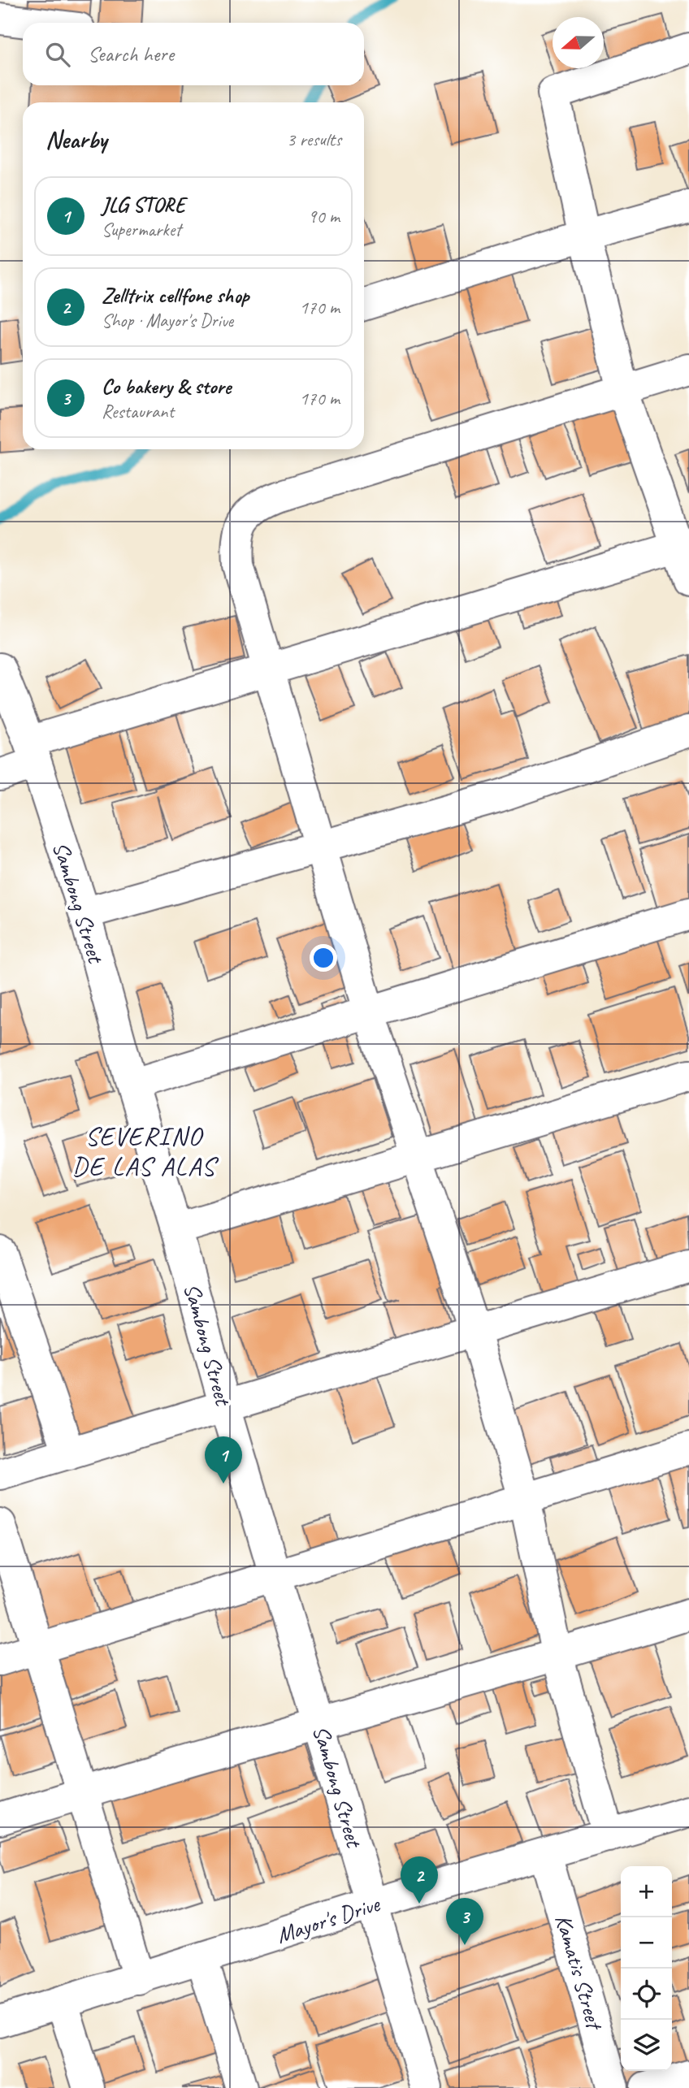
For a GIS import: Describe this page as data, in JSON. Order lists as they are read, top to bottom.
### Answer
{
  "streets": {
    "street": ["Sambong Street", "Mayor's Drive", "Kamatis Street"]
  },
  "crossings": [
    ["Sambong Street", "Mayor's Drive"],
    ["Mayor's Drive", "Kamatis Street"]
  ],
  "districts": ["SEVERINO DE LAS ALAS"],
  "north": "left",
  "page": {
    "search": "Search here",
    "heading": ["Nearby", "3 results"],
    "list": [
      {
        "mark": "1",
        "name": "JLG STORE",
        "note": "Supermarket",
        "value": "90 m"
      },
      {
        "mark": "2",
        "name": "Zelltrix cellfone shop",
        "note": "Shop · Mayor's Drive",
        "value": "170 m"
      },
      {
        "mark": "3",
        "name": "Co bakery & store",
        "note": "Restaurant",
        "value": "170 m"
      }
    ],
    "pins": ["1", "2", "3"],
    "map_buttons": ["+", "−"]
  }
}
